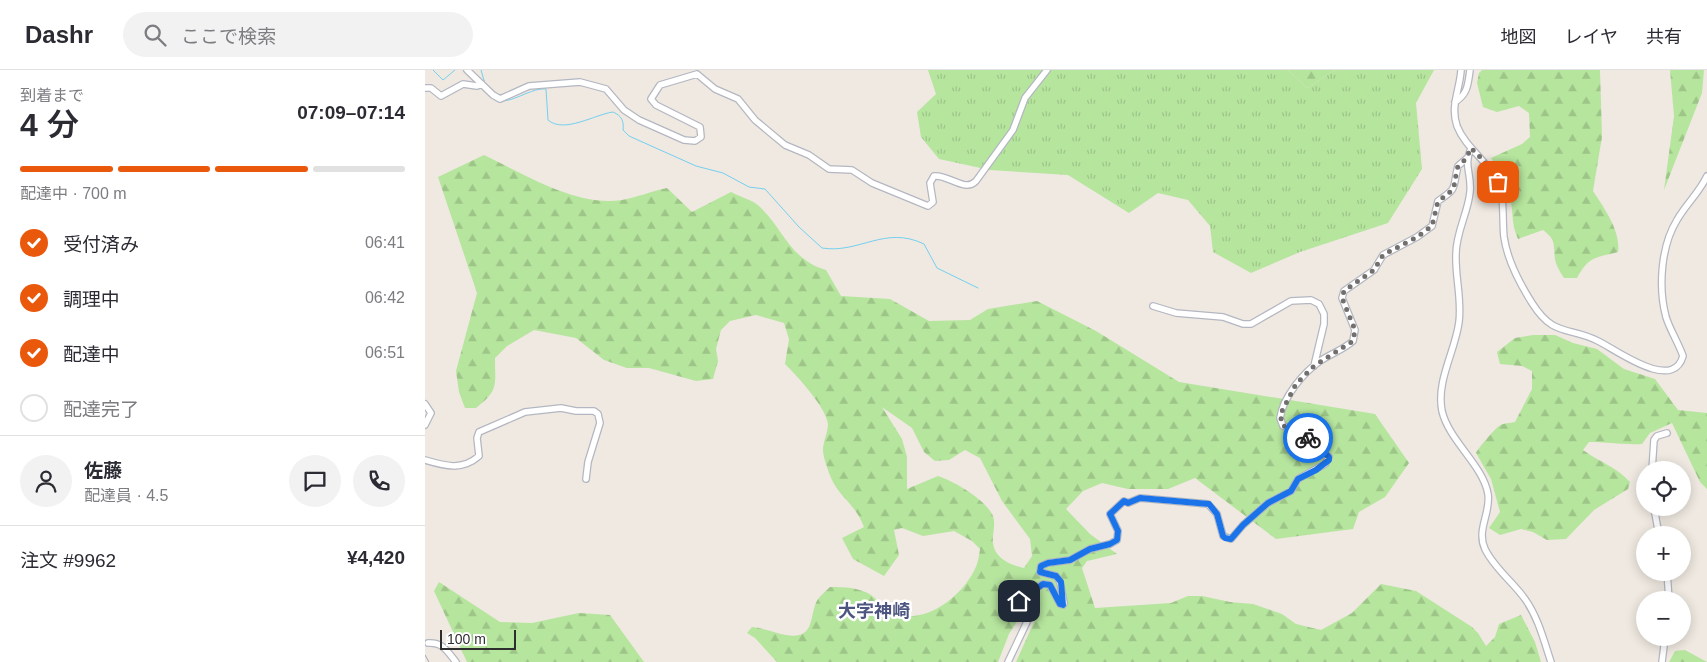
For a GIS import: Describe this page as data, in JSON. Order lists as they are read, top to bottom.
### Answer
{
  "districts": ["大字神崎"],
  "scale_bar": "100 m",
  "page": {
    "header": "Dashr",
    "search": "ここで検索",
    "nav": ["地図", "レイヤ", "共有"],
    "heading": ["4 分", "到着まで", "07:09–07:14"],
    "panel": [
      "佐藤",
      "配達員 · 4.5",
      "注文 #9962",
      "¥4,420"
    ],
    "bar": "配達中 · 700 m",
    "list": [
      ["受付済み", "06:41"],
      ["調理中", "06:42"],
      ["配達中", "06:51"],
      "配達完了"
    ],
    "map_buttons": ["+", "−"],
    "scale": "100 m"
  }
}
